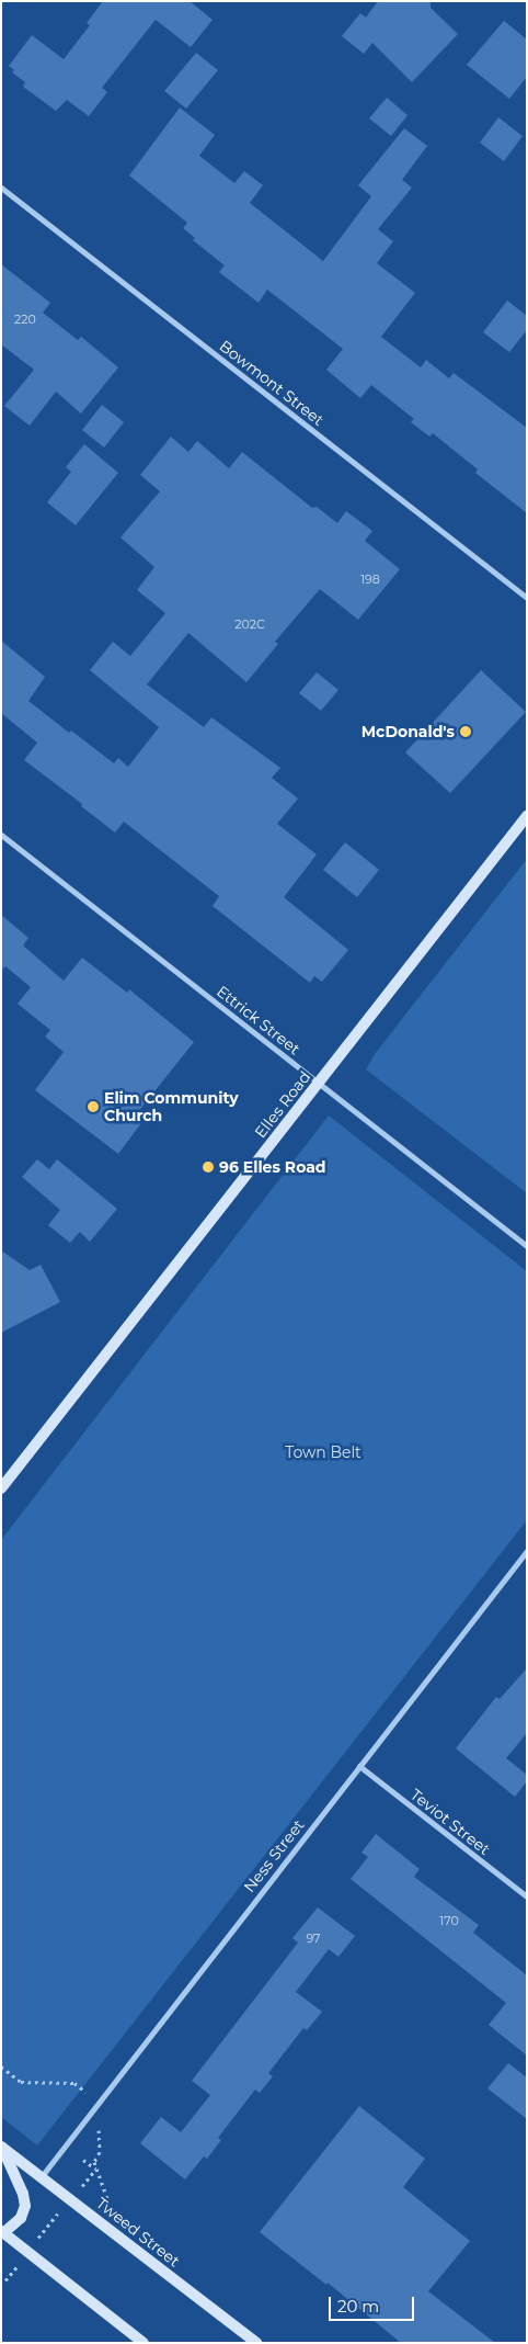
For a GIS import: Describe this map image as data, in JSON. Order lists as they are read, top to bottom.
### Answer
{
  "streets": {
    "main road": ["Elles Road", "Tweed Street"],
    "street": [
      "Bowmont Street",
      "Ettrick Street",
      "Teviot Street",
      "Ness Street"
    ]
  },
  "crossings": [
    ["Ettrick Street", "Elles Road"],
    ["Teviot Street", "Ness Street"],
    ["Ness Street", "Tweed Street"]
  ],
  "parks": ["Town Belt"],
  "places": ["McDonald's", "Elim Community Church", "96 Elles Road"],
  "house_numbers": [
    "220",
    "198",
    "202C",
    "170",
    "97"
  ],
  "scale_bar": "20 m"
}
